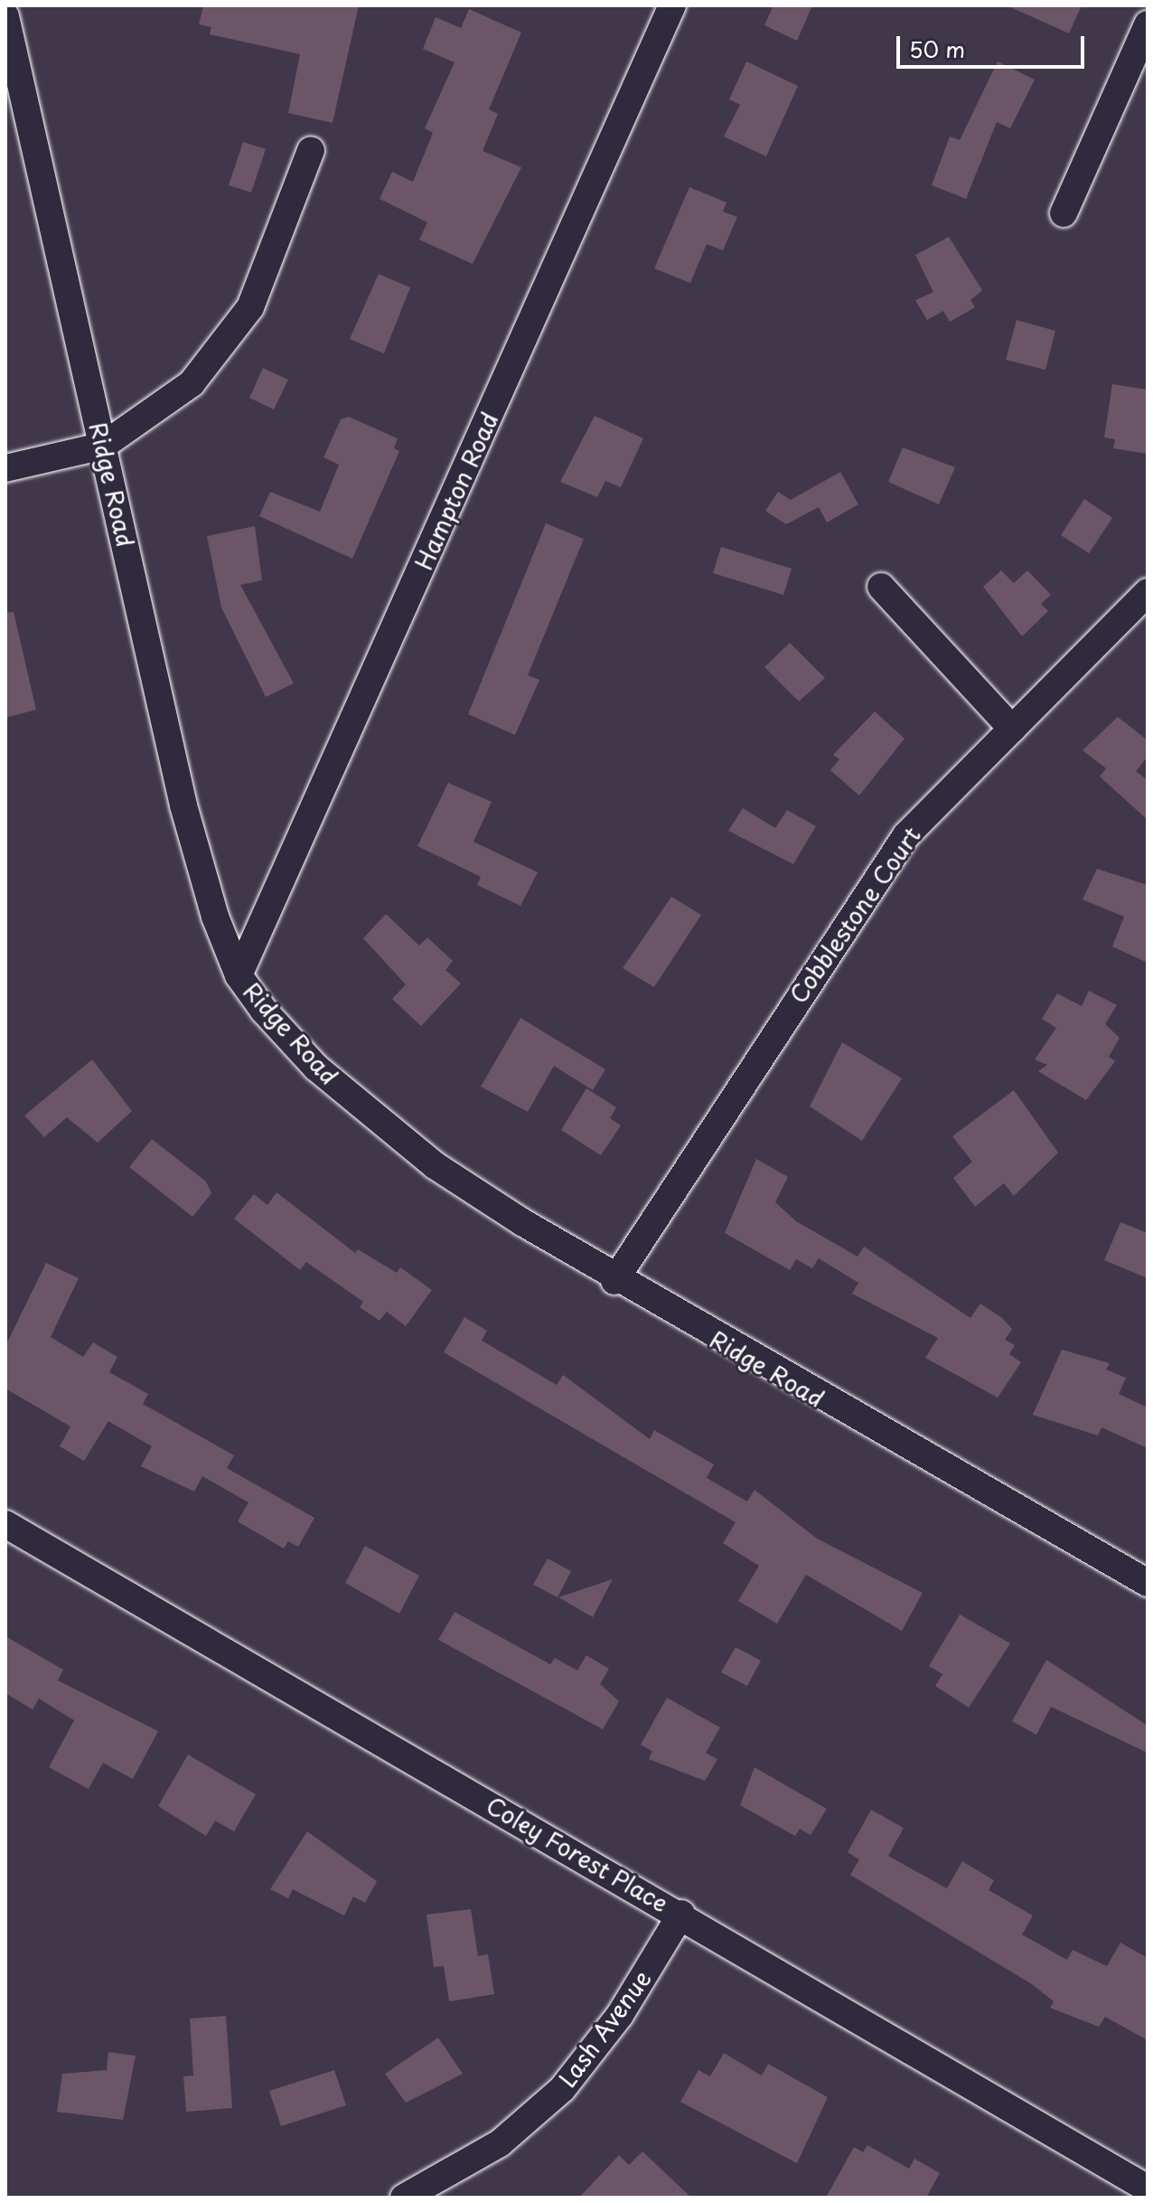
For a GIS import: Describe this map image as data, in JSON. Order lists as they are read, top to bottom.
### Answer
{
  "streets": {
    "street": [
      "Ridge Road",
      "Hampton Road",
      "Cobblestone Court",
      "Coley Forest Place",
      "Lash Avenue"
    ]
  },
  "crossings": [
    ["Ridge Road", "Hampton Road"],
    ["Ridge Road", "Cobblestone Court"],
    ["Coley Forest Place", "Lash Avenue"]
  ],
  "scale_bar": "50 m"
}
